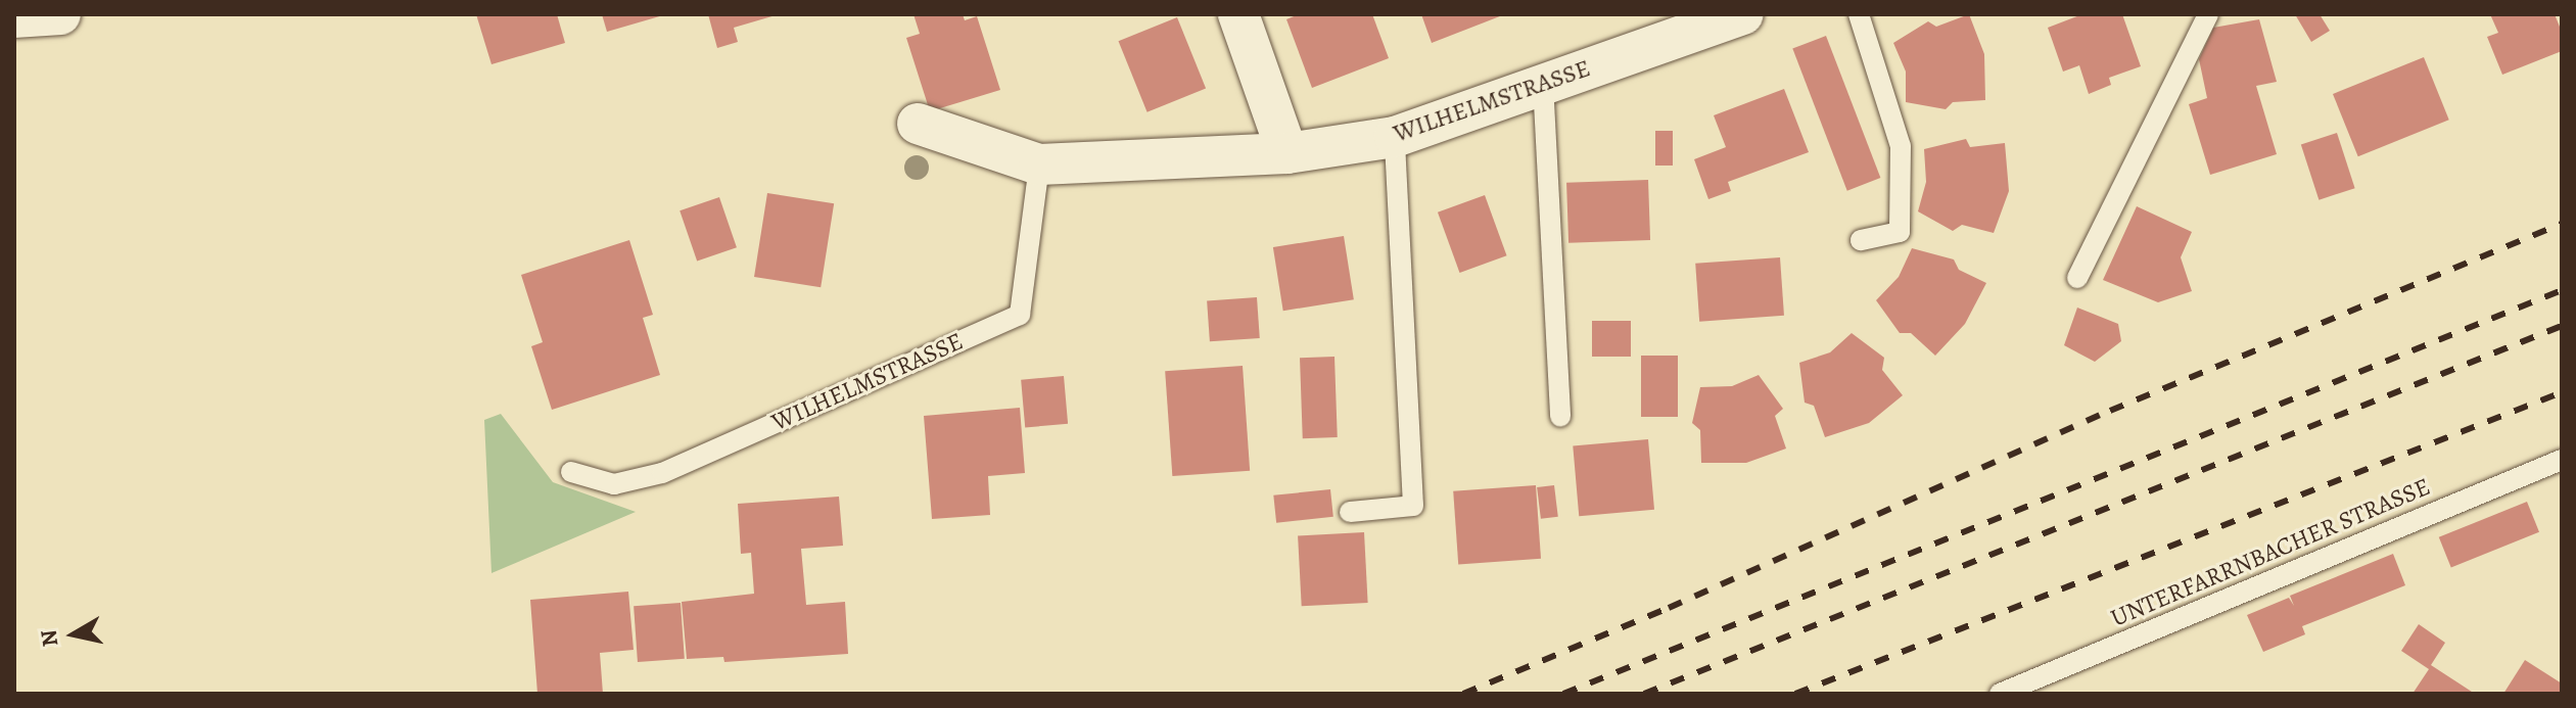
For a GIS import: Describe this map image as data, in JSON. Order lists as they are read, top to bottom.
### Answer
{
  "streets": {
    "street": ["WILHELMSTRASSE"],
    "lane": ["UNTERFARRNBACHER STRASSE"]
  },
  "north": "left"
}
